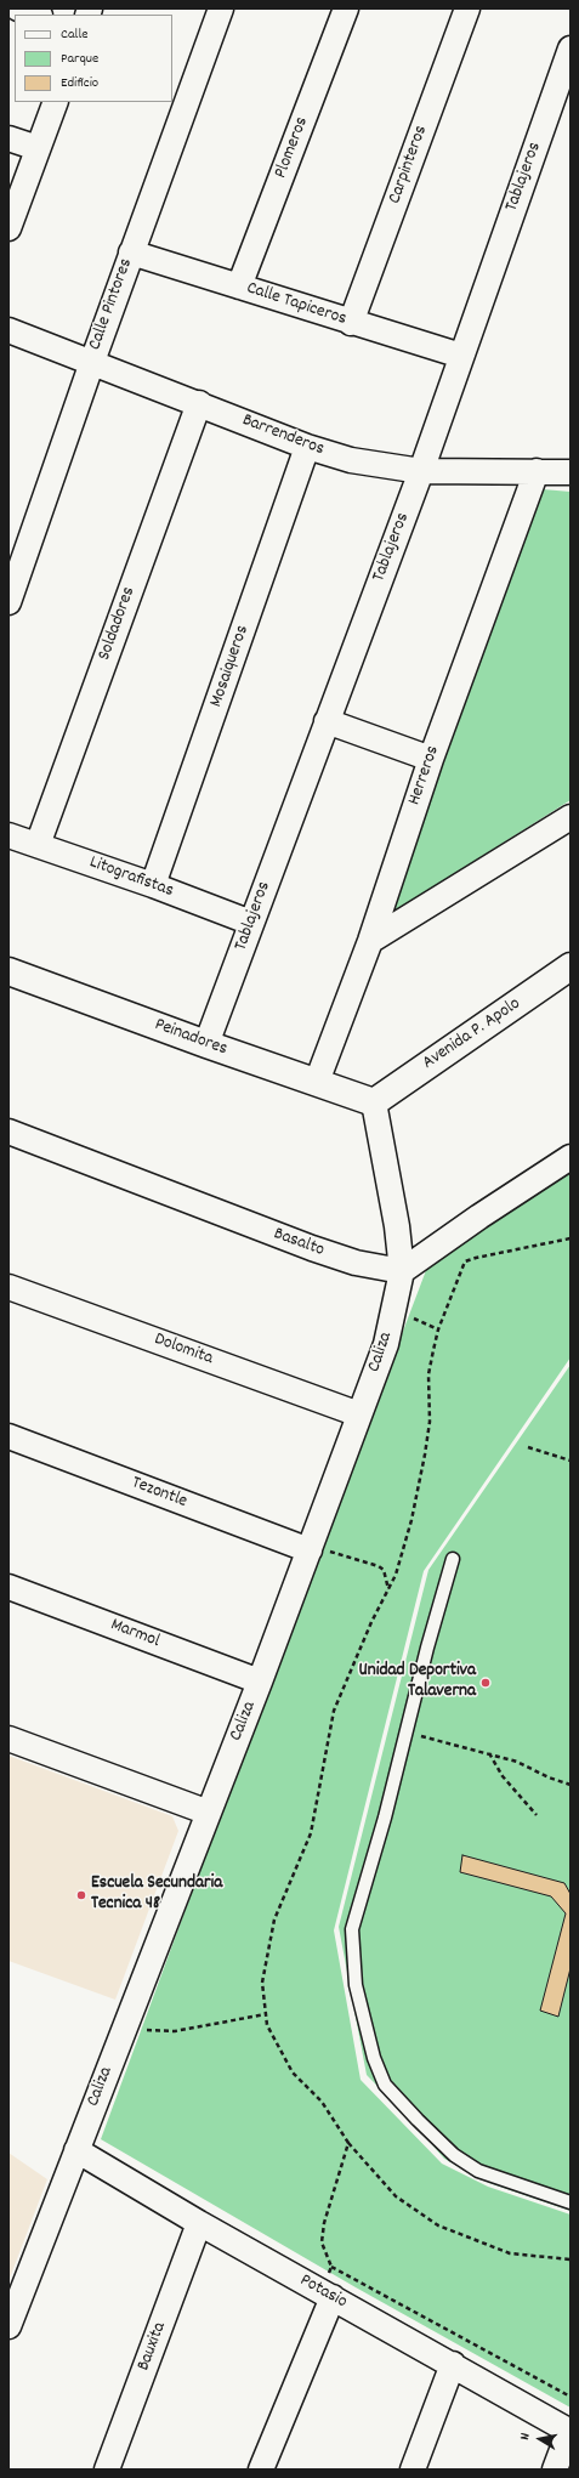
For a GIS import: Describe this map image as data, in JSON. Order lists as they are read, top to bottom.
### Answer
{
  "streets": {
    "street": [
      "Plomeros",
      "Carpinteros",
      "Tablajeros",
      "Calle Pintores",
      "Calle Tapiceros",
      "Barrenderos",
      "Soldadores",
      "Mosaiqueros",
      "Herreros",
      "Litografistas",
      "Avenida P. Apolo",
      "Peinadores",
      "Basalto",
      "Dolomita",
      "Caliza",
      "Tezontle",
      "Marmol",
      "Potasio",
      "Bauxita"
    ]
  },
  "crossings": [
    ["Plomeros", "Calle Tapiceros"],
    ["Carpinteros", "Calle Tapiceros"],
    ["Tablajeros", "Calle Tapiceros"],
    ["Tablajeros", "Barrenderos"],
    ["Tablajeros", "Litografistas"],
    ["Tablajeros", "Peinadores"],
    ["Calle Pintores", "Calle Tapiceros"],
    ["Calle Pintores", "Barrenderos"],
    ["Barrenderos", "Soldadores"],
    ["Barrenderos", "Mosaiqueros"],
    ["Barrenderos", "Herreros"],
    ["Soldadores", "Litografistas"],
    ["Mosaiqueros", "Litografistas"],
    ["Herreros", "Peinadores"],
    ["Avenida P. Apolo", "Peinadores"],
    ["Avenida P. Apolo", "Caliza"],
    ["Peinadores", "Caliza"],
    ["Basalto", "Caliza"],
    ["Dolomita", "Caliza"],
    ["Caliza", "Tezontle"],
    ["Caliza", "Marmol"],
    ["Caliza", "Potasio"],
    ["Potasio", "Bauxita"]
  ],
  "places": ["Unidad Deportiva Talaverna", "Escuela Secundaria Tecnica 48"],
  "legend": ["Calle", "Parque", "Edificio"],
  "north": "left"
}
